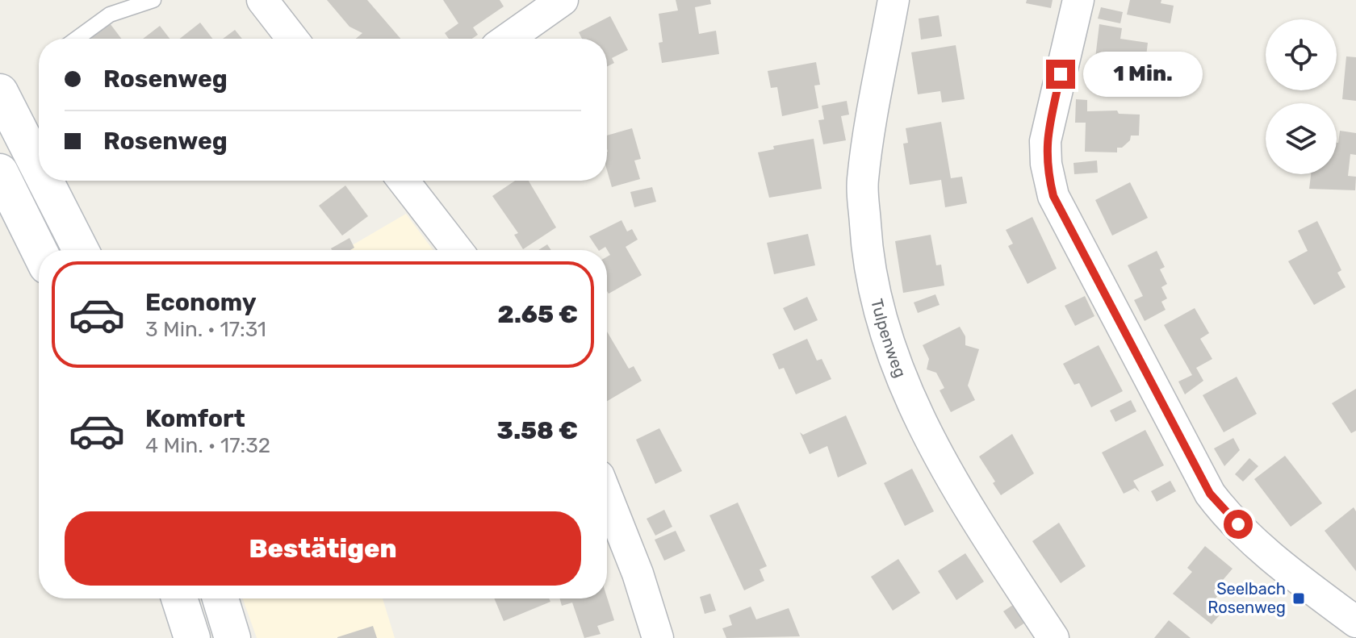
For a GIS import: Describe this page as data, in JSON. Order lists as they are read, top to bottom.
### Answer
{
  "streets": {
    "street": ["Tulpenweg"]
  },
  "places": {
    "transit": ["Seelbach Rosenweg"]
  },
  "page": {
    "banner": ["Rosenweg", "Rosenweg"],
    "bubble": "1 Min.",
    "list": [
      {
        "name": "Economy",
        "note": "3 Min. · 17:31",
        "value": "2.65 €"
      },
      {
        "name": "Komfort",
        "note": "4 Min. · 17:32",
        "value": "3.58 €"
      }
    ],
    "buttons": "Bestätigen"
  }
}
